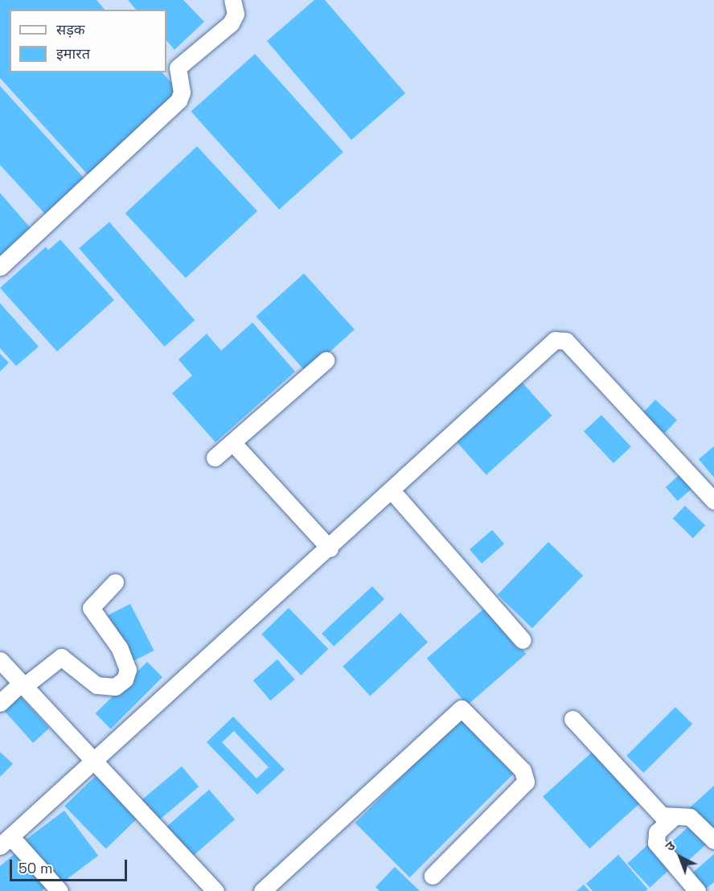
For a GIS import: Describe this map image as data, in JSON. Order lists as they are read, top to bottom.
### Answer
{
  "legend": ["सड़क", "इमारत"],
  "scale_bar": "50 m",
  "north": "top left"
}
